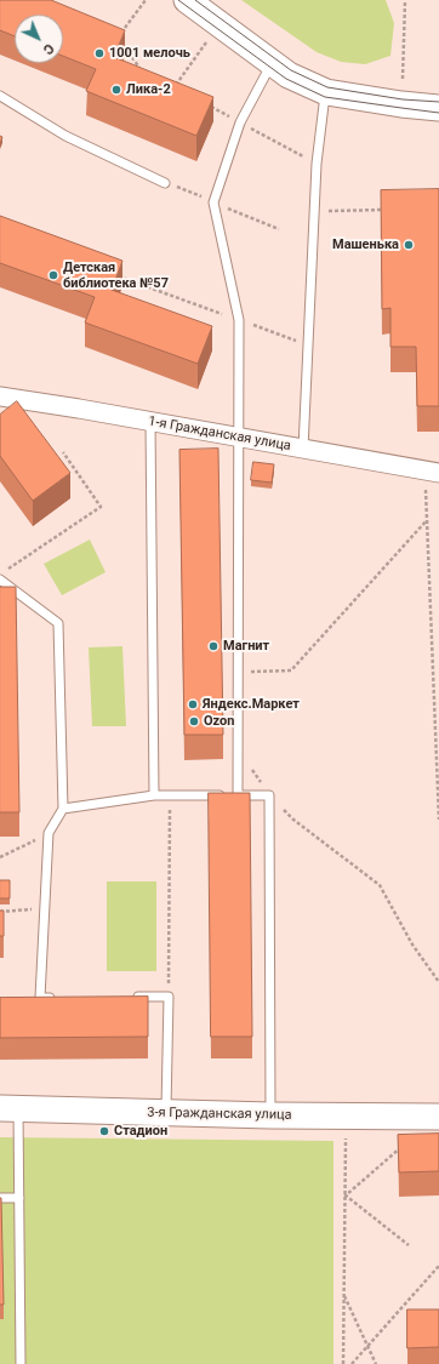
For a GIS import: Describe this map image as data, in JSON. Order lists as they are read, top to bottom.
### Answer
{
  "streets": {
    "street": ["1-я Гражданская улица", "3-я Гражданская улица"]
  },
  "places": [
    "1001 мелочь",
    "Лика-2",
    "Машенька",
    "Детская библиотека №57",
    "Магнит",
    "Яндекс.Маркет",
    "Ozon",
    "Стадион"
  ],
  "north": "bottom right"
}
